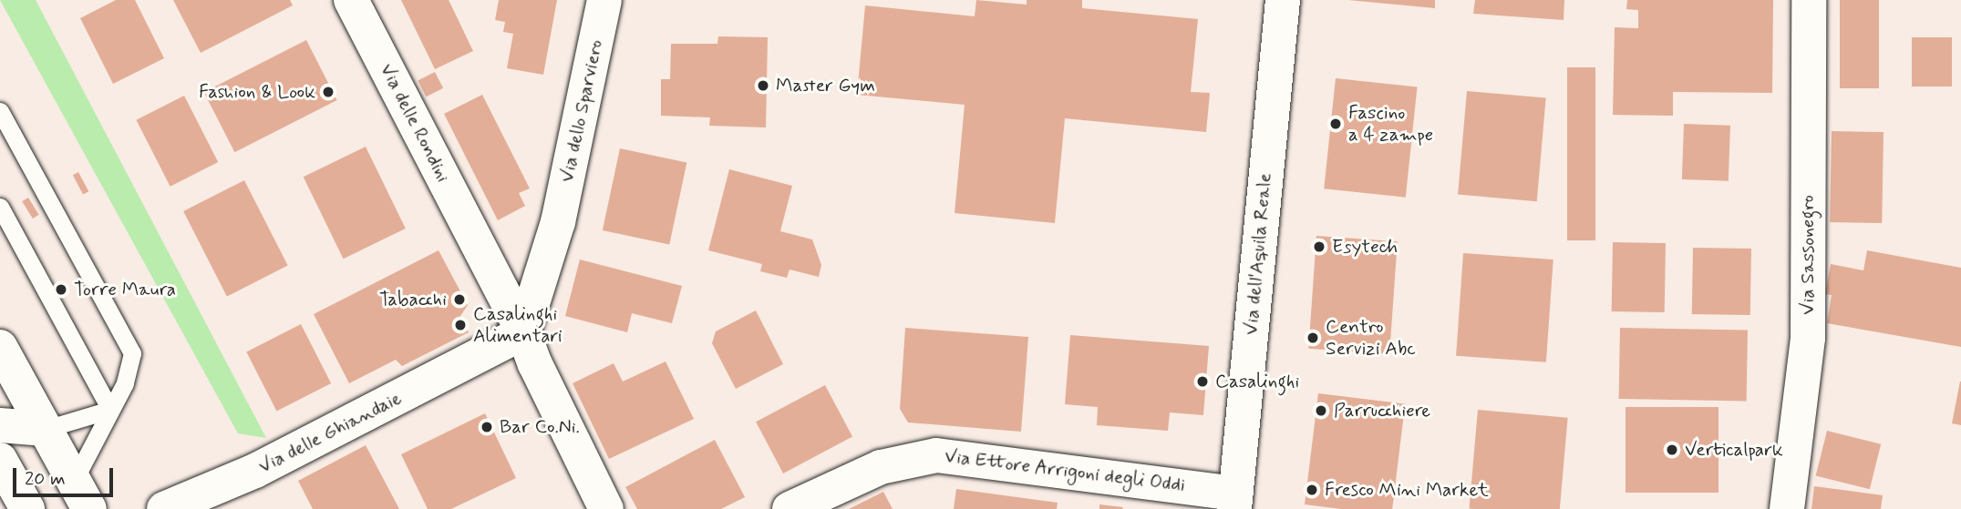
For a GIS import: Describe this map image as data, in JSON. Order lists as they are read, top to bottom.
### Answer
{
  "streets": {
    "street": [
      "Via dello Sparviero",
      "Via delle Rondini",
      "Via dell'Aquila Reale",
      "Via Sassonegro",
      "Via delle Ghiandaie",
      "Via Ettore Arrigoni degli Oddi"
    ]
  },
  "crossings": [
    ["Via dello Sparviero", "Via delle Rondini"],
    ["Via dello Sparviero", "Via delle Ghiandaie"],
    ["Via delle Rondini", "Via delle Ghiandaie"],
    ["Via dell'Aquila Reale", "Via Ettore Arrigoni degli Oddi"]
  ],
  "places": [
    "Master Gym",
    "Fashion & Look",
    "Fascino a 4 zampe",
    "Esytech",
    "Torre Maura",
    "Tabacchi",
    "Casalinghi Alimentari",
    "Centro Servizi Abc",
    "Casalinghi",
    "Parrucchiere",
    "Bar Co.Ni.",
    "Verticalpark",
    "Fresco Mini Market"
  ],
  "scale_bar": "20 m"
}
